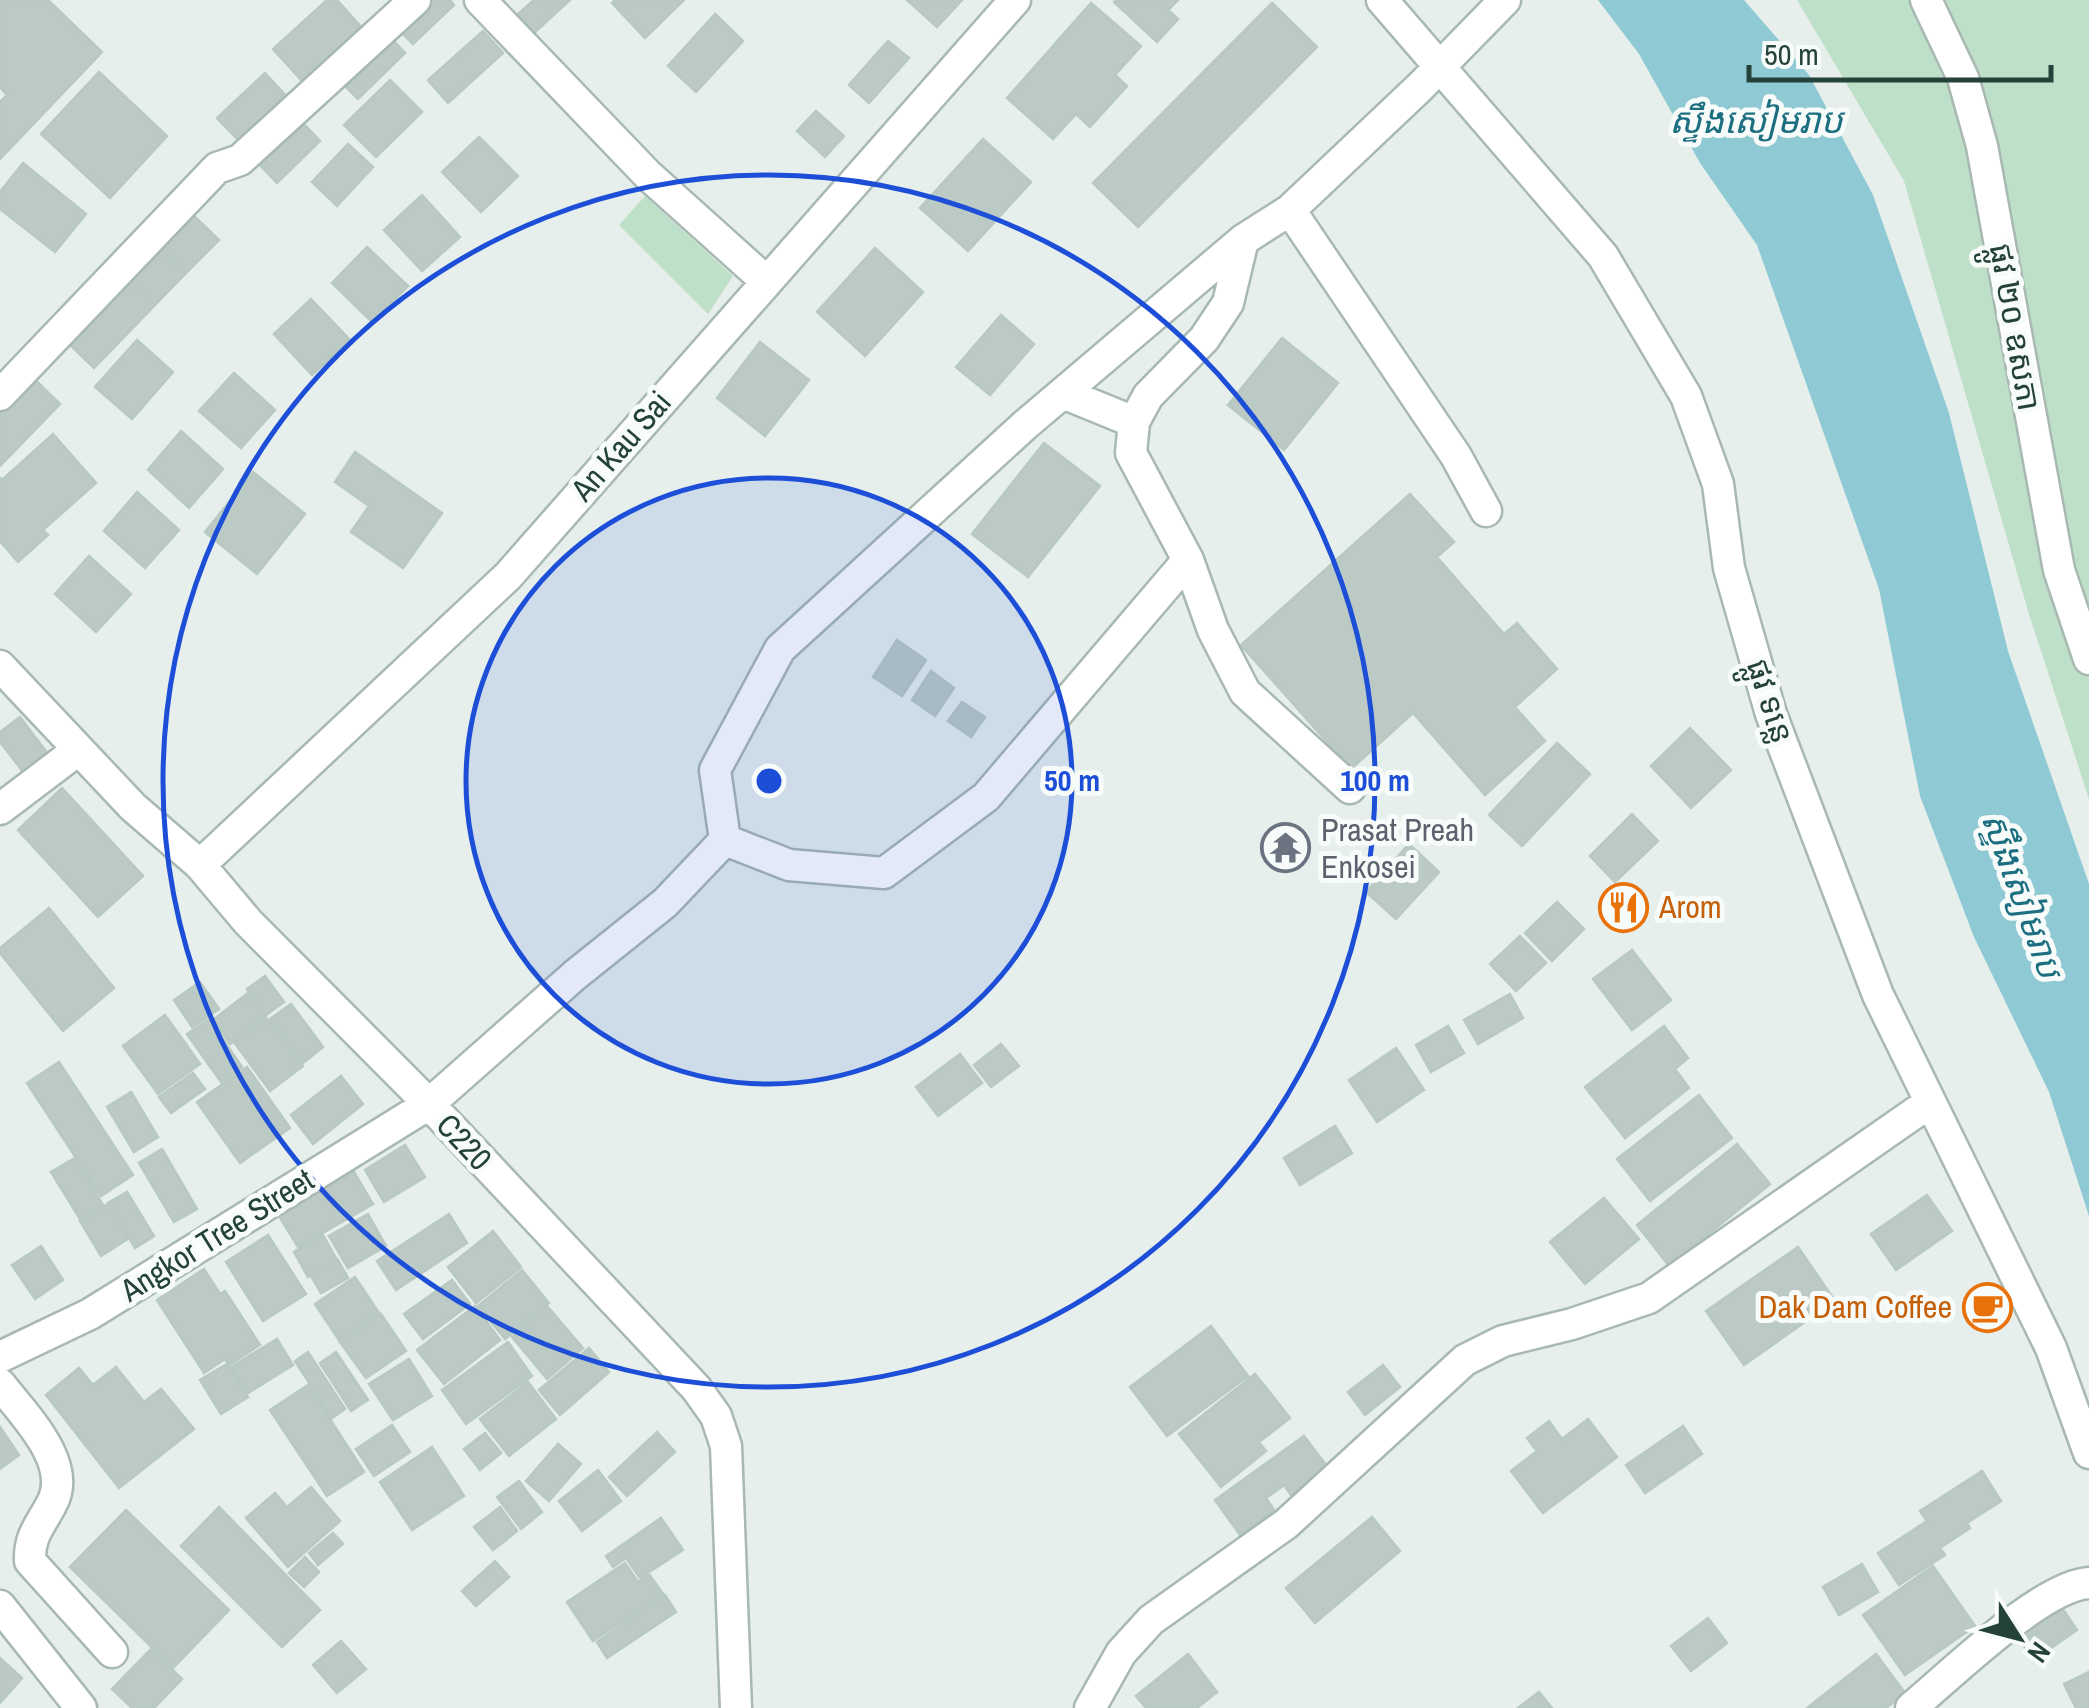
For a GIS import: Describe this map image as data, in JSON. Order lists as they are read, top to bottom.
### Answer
{
  "streets": {
    "street": [
      "ផ្លូវ ២០ ឧសភា",
      "An Kau Sai",
      "ផ្លូវ ទន្លេ",
      "C220",
      "Angkor Tree Street"
    ]
  },
  "crossings": [
    ["An Kau Sai", "C220"],
    ["C220", "Angkor Tree Street"]
  ],
  "water": ["ស្ទឹងសៀមរាប"],
  "places": {
    "temple": ["Prasat Preah Enkosei"],
    "restaurant": ["Arom"],
    "cafe": ["Dak Dam Coffee"]
  },
  "scale_bar": "50 m",
  "north": "bottom right",
  "rings": ["50 m", "100 m"]
}
